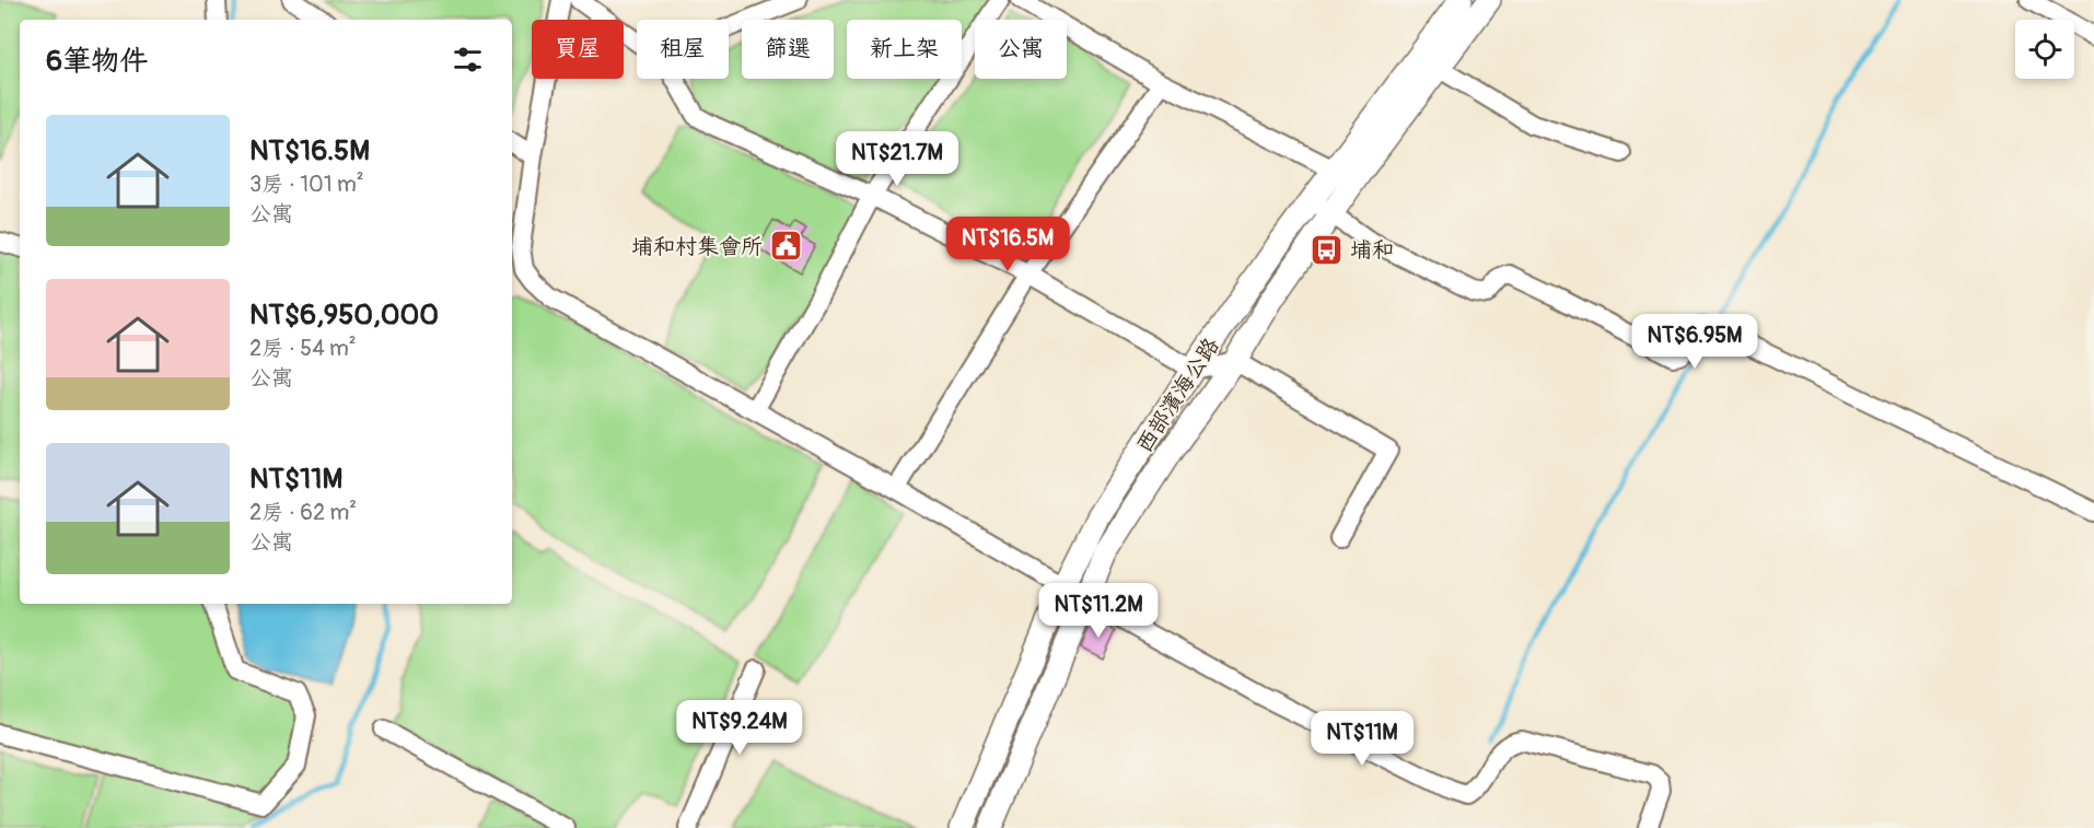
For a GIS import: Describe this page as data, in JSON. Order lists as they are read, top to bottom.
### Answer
{
  "streets": {
    "main road": ["西部濱海公路"]
  },
  "places": {
    "public building": ["埔和村集會所"],
    "bus stop": ["埔和"]
  },
  "page": {
    "chip": [
      "買屋",
      "租屋",
      "篩選",
      "新上架",
      "公寓"
    ],
    "heading": "6筆物件",
    "list": [
      {
        "name": "NT$16.5M",
        "note": "3房 · 101 m² · 公寓"
      },
      {
        "name": "NT$6,950,000",
        "note": "2房 · 54 m² · 公寓"
      },
      {
        "name": "NT$11M",
        "note": "2房 · 62 m² · 公寓"
      }
    ],
    "price": [
      "NT$21.7M",
      "NT$16.5M",
      "NT$6.95M",
      "NT$11.2M",
      "NT$9.24M",
      "NT$11M"
    ]
  }
}
